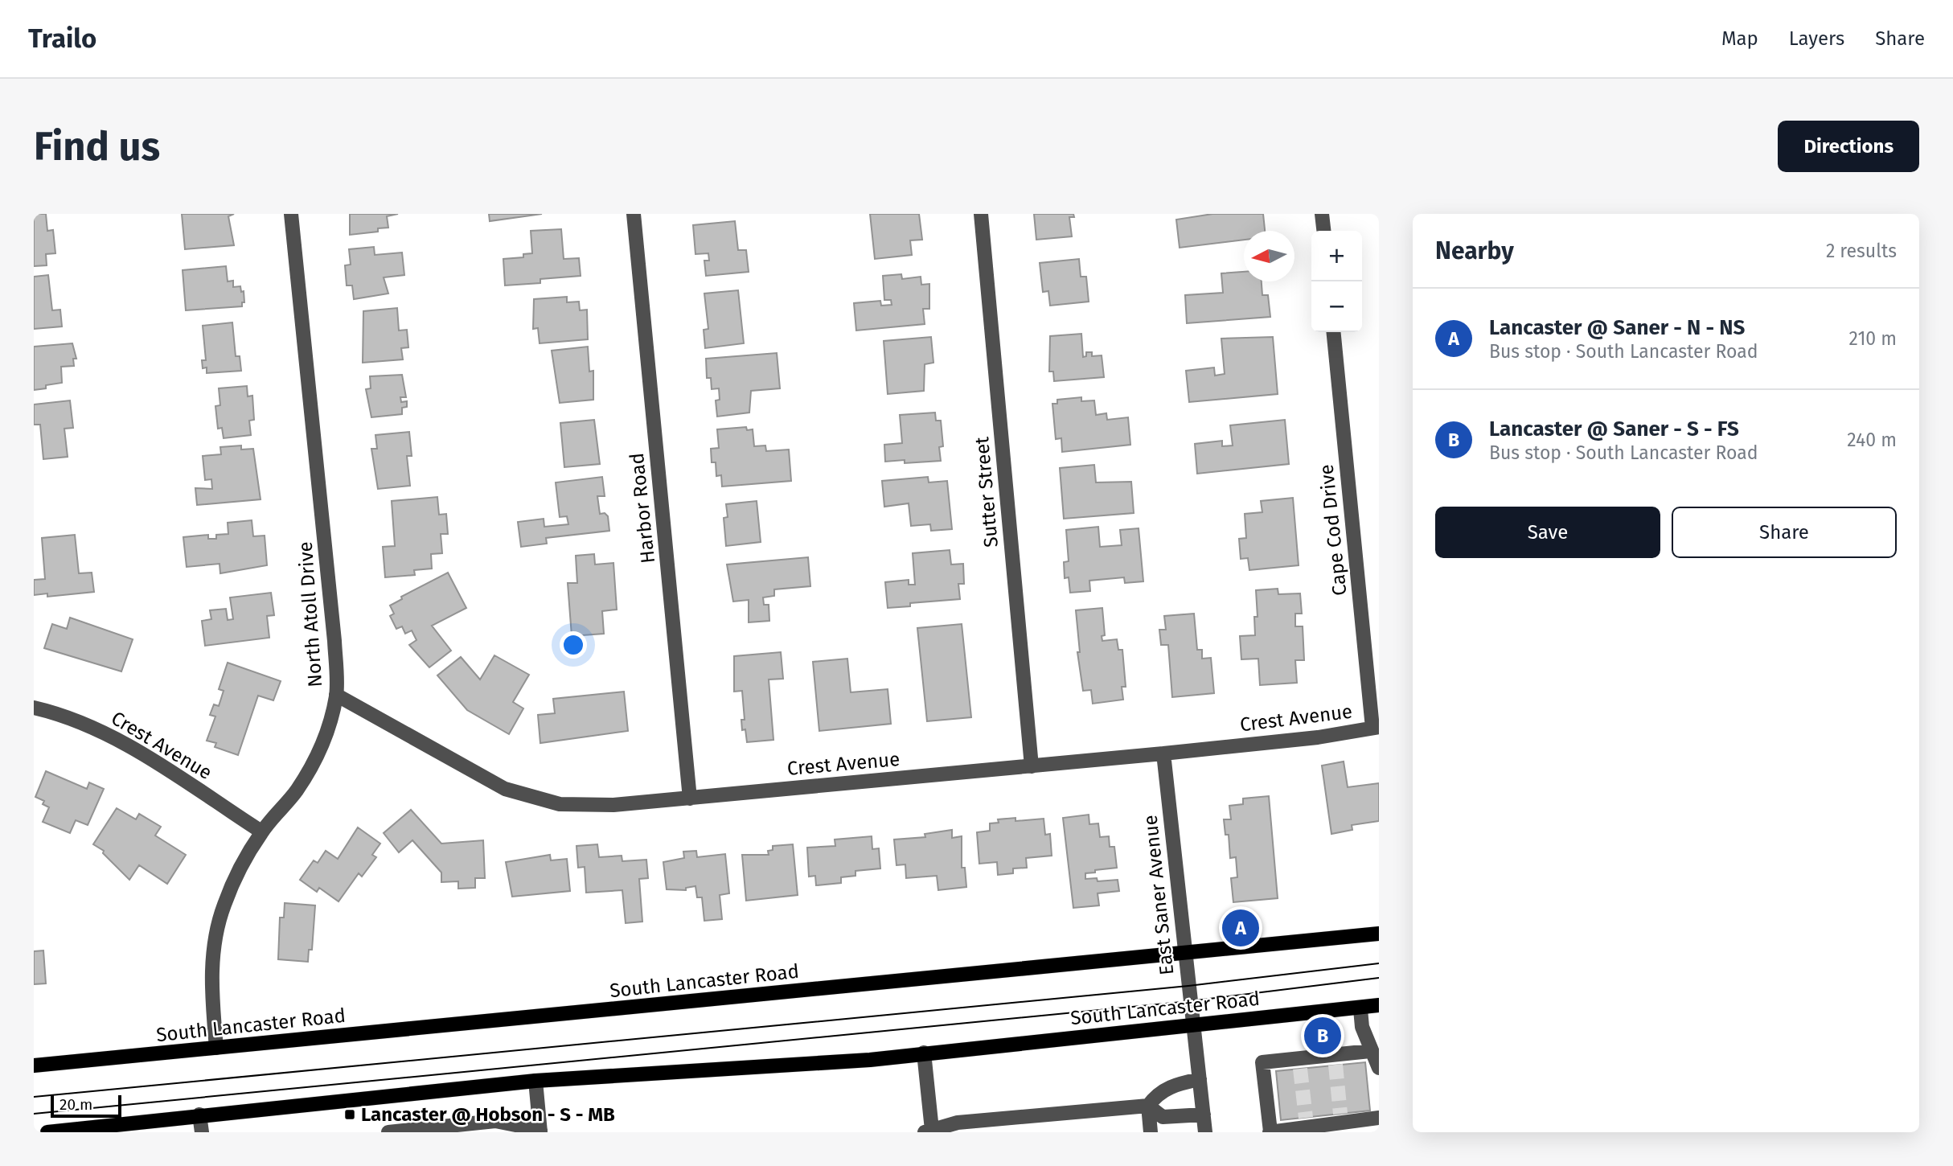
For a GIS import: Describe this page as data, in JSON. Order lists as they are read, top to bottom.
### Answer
{
  "streets": {
    "main road": ["South Lancaster Road"],
    "street": [
      "Sutter Street",
      "Harbor Road",
      "Cape Cod Drive",
      "North Atoll Drive",
      "Crest Avenue",
      "East Saner Avenue"
    ]
  },
  "crossings": [
    ["Sutter Street", "Crest Avenue"],
    ["Harbor Road", "Crest Avenue"],
    ["Cape Cod Drive", "Crest Avenue"],
    ["North Atoll Drive", "Crest Avenue"],
    ["North Atoll Drive", "South Lancaster Road"],
    ["Crest Avenue", "East Saner Avenue"],
    ["East Saner Avenue", "South Lancaster Road"]
  ],
  "places": {
    "transit": ["Lancaster @ Hobson - S - MB"]
  },
  "scale_bar": "20 m",
  "north": "left",
  "page": {
    "header": "Trailo",
    "nav": ["Map", "Layers", "Share"],
    "buttons": [
      "Directions",
      ["Save", "Share"]
    ],
    "title": "Find us",
    "heading": ["Nearby", "2 results"],
    "map_buttons": ["+", "−"],
    "list": [
      {
        "mark": "A",
        "name": "Lancaster @ Saner - N - NS",
        "note": "Bus stop · South Lancaster Road",
        "value": "210 m"
      },
      {
        "mark": "B",
        "name": "Lancaster @ Saner - S - FS",
        "note": "Bus stop · South Lancaster Road",
        "value": "240 m"
      }
    ],
    "pins": ["A", "B"],
    "scale": "20 m"
  }
}
